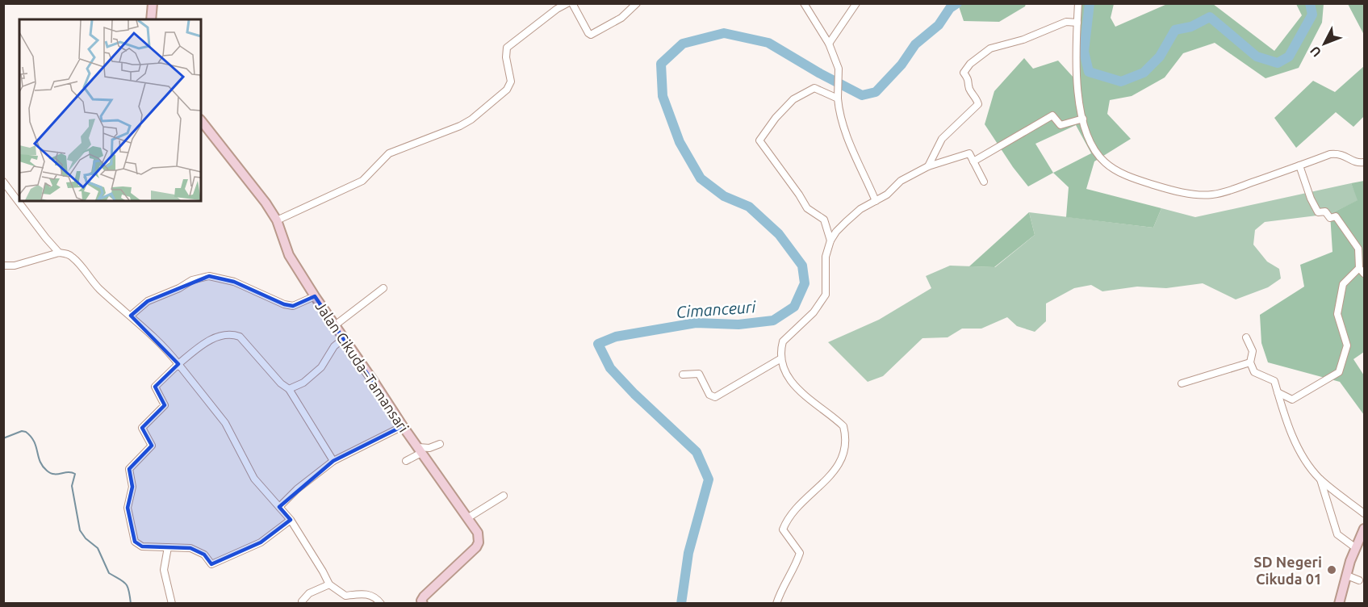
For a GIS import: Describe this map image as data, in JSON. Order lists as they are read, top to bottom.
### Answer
{
  "streets": {
    "street": ["Jalan Cikuda–Tamansari"]
  },
  "water": ["Cimanceuri"],
  "places": ["SD Negeri Cikuda 01"],
  "north": "bottom left"
}
